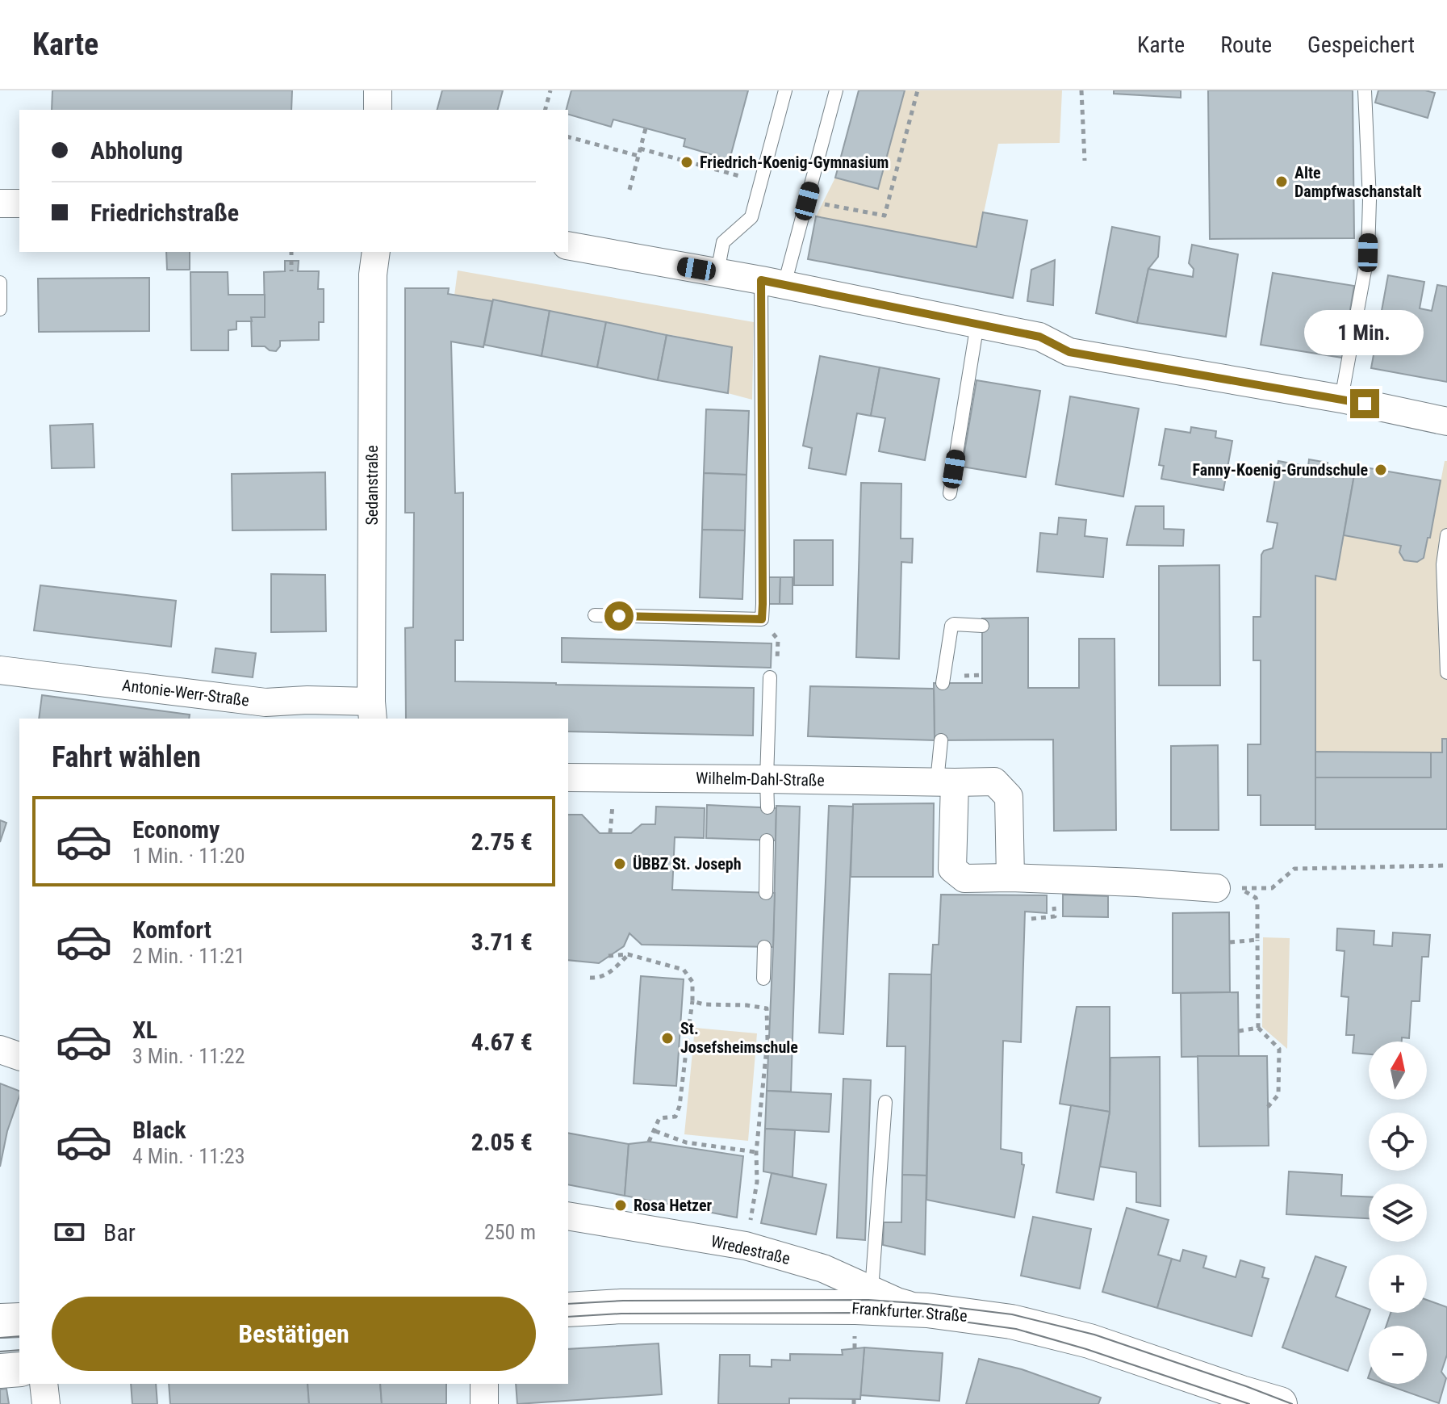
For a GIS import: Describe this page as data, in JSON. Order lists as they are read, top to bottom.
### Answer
{
  "streets": {
    "street": [
      "Sedanstraße",
      "Antonie-Werr-Straße",
      "Wilhelm-Dahl-Straße",
      "Wredestraße",
      "Frankfurter Straße"
    ]
  },
  "crossings": [
    ["Sedanstraße", "Antonie-Werr-Straße"],
    ["Wredestraße", "Frankfurter Straße"]
  ],
  "places": [
    "Friedrich-Koenig-Gymnasium",
    "Alte Dampfwaschanstalt",
    "Fanny-Koenig-Grundschule",
    "ÜBBZ St. Joseph",
    "St. Josefsheimschule",
    "Rosa Hetzer"
  ],
  "north": "top",
  "page": {
    "header": "Karte",
    "nav": ["Karte", "Route", "Gespeichert"],
    "banner": ["Abholung", "Friedrichstraße"],
    "bubble": "1 Min.",
    "heading": "Fahrt wählen",
    "list": [
      {
        "name": "Economy",
        "note": "1 Min. · 11:20",
        "value": "2.75 €"
      },
      {
        "name": "Komfort",
        "note": "2 Min. · 11:21",
        "value": "3.71 €"
      },
      {
        "name": "XL",
        "note": "3 Min. · 11:22",
        "value": "4.67 €"
      },
      {
        "name": "Black",
        "note": "4 Min. · 11:23",
        "value": "2.05 €"
      }
    ],
    "map_buttons": ["+", "−"],
    "pay": ["Bar", "250 m"],
    "buttons": "Bestätigen"
  }
}
